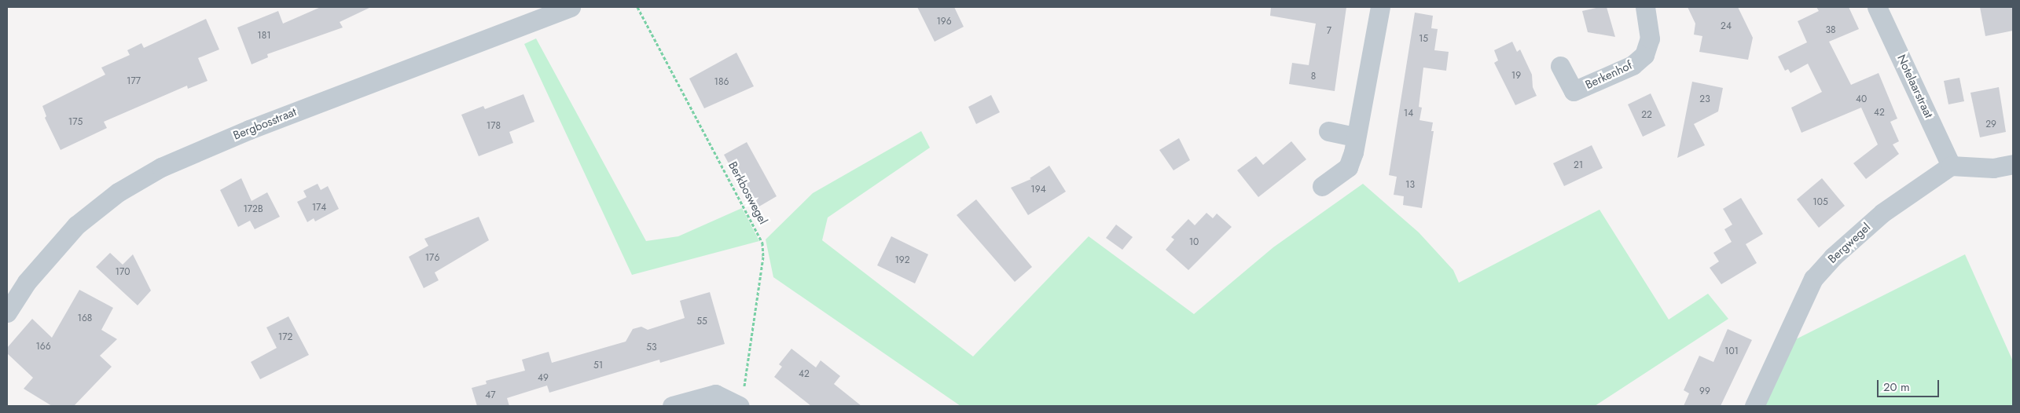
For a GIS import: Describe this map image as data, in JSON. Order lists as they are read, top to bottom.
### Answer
{
  "streets": {
    "street": [
      "Berkenhof",
      "Notelaarstraat",
      "Bergbosstraat",
      "Bergwegel"
    ],
    "path": ["Berkboswegel"]
  },
  "crossings": [
    ["Notelaarstraat", "Bergwegel"]
  ],
  "house_numbers": [
    "196",
    "24",
    "38",
    "7",
    "181",
    "15",
    "19",
    "8",
    "177",
    "186",
    "23",
    "40",
    "42",
    "14",
    "22",
    "175",
    "29",
    "178",
    "21",
    "13",
    "194",
    "105",
    "174",
    "172B",
    "10",
    "176",
    "192",
    "170",
    "168",
    "55",
    "172",
    "166",
    "53",
    "101",
    "51",
    "42",
    "49",
    "99",
    "47"
  ],
  "scale_bar": "20 m"
}
